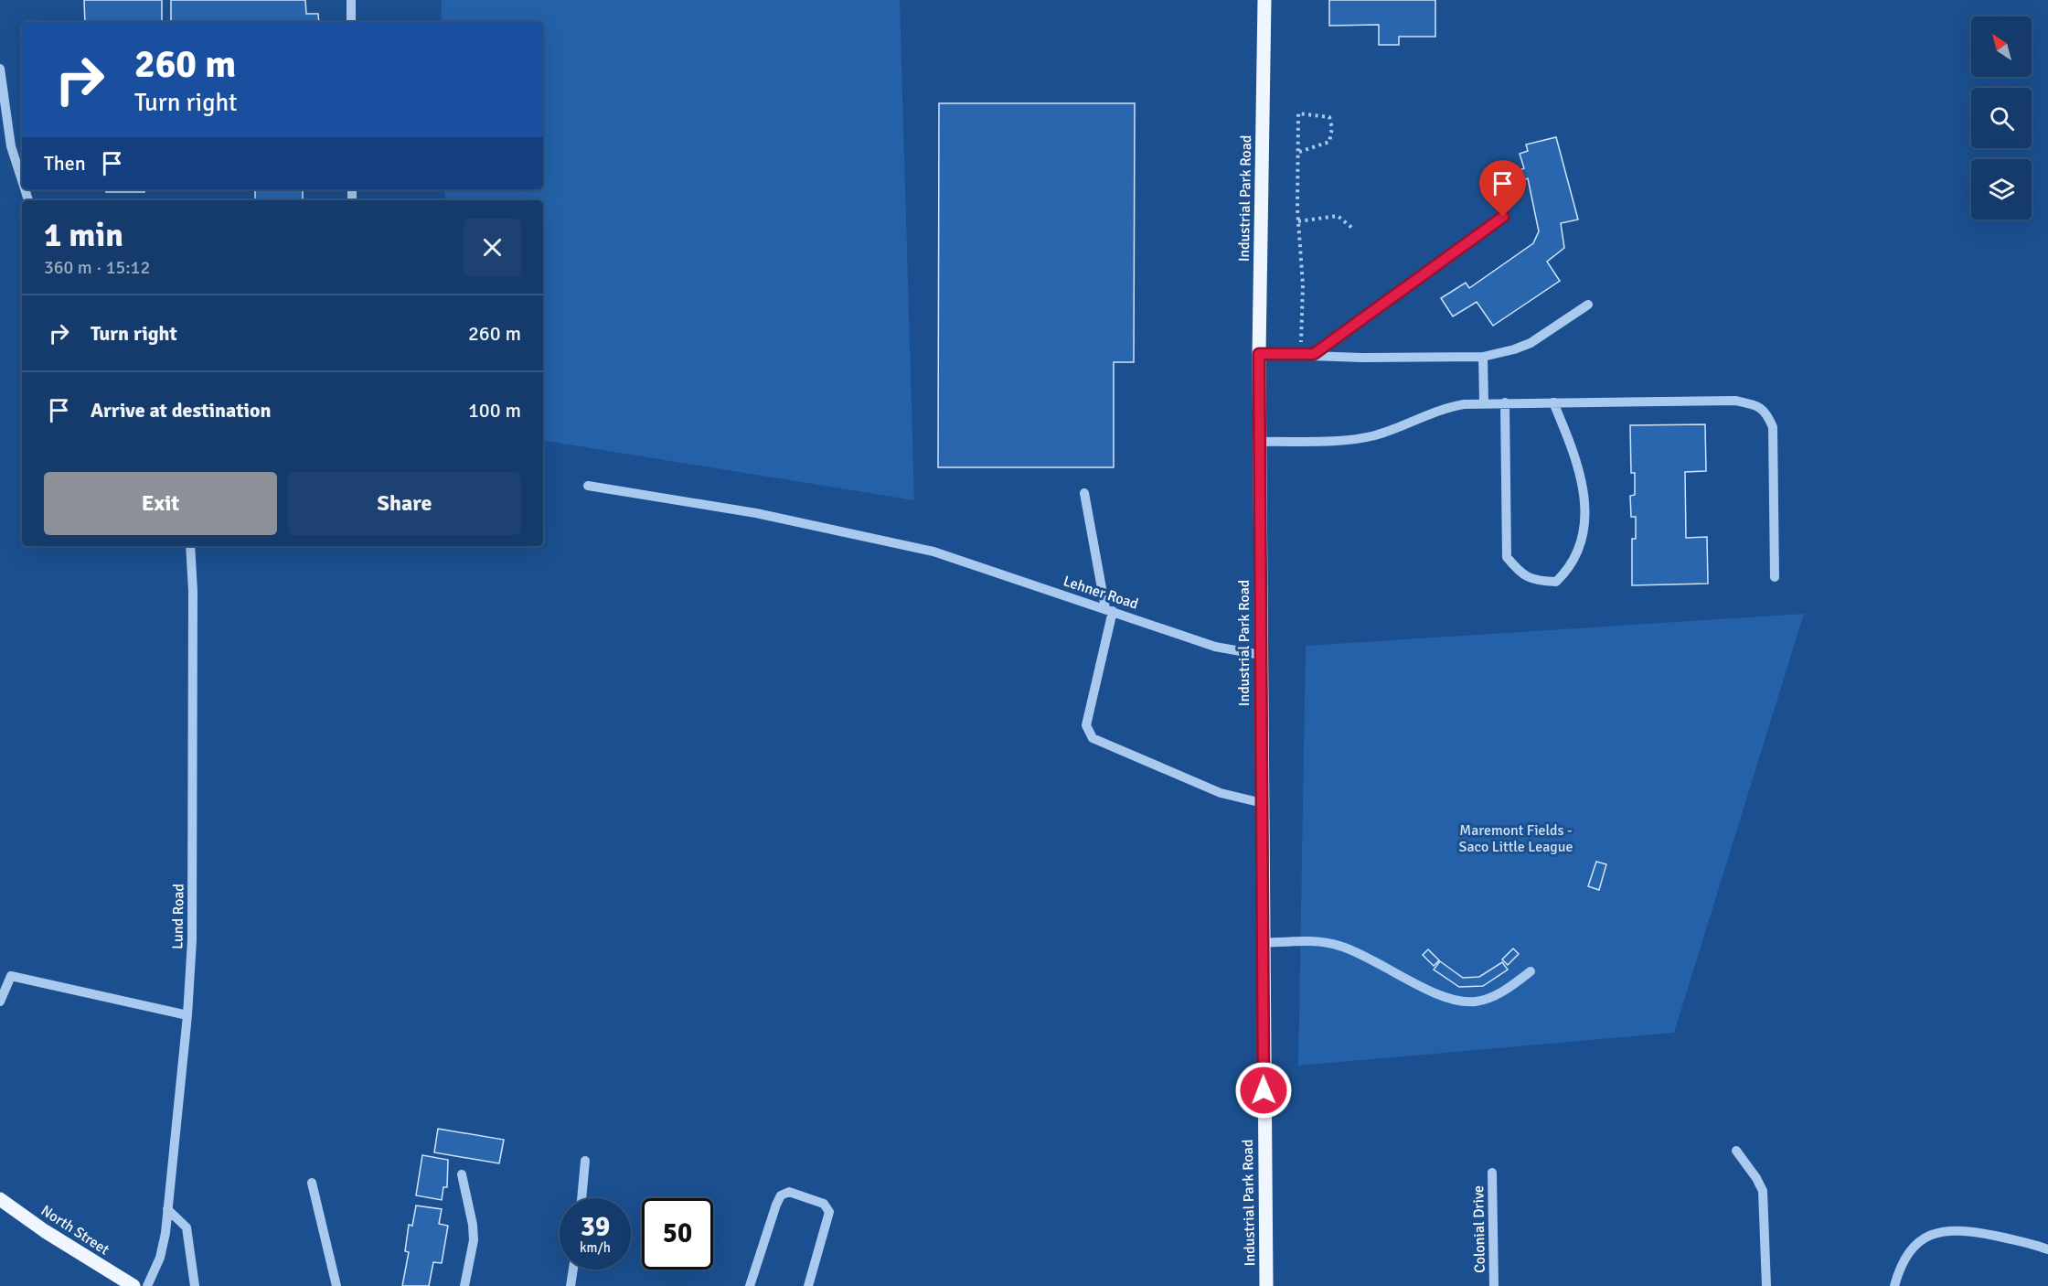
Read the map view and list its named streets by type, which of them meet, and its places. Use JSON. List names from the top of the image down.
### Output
{
  "streets": {
    "main road": ["Industrial Park Road", "North Street"],
    "street": ["Lehner Road", "Lund Road", "Colonial Drive"]
  },
  "crossings": [
    ["Industrial Park Road", "Lehner Road"]
  ],
  "parks": ["Maremont Fields - Saco Little League"],
  "north": "top left",
  "page": {
    "turn": ["260 m", "Turn right"],
    "then": "Then",
    "heading": ["1 min", "360 m · 15:12"],
    "list": [
      {
        "name": "Turn right",
        "value": "260 m"
      },
      {
        "name": "Arrive at destination",
        "value": "100 m"
      }
    ],
    "buttons": ["Exit", "Share"],
    "speed": "39 km/h",
    "limit": "50"
  }
}
